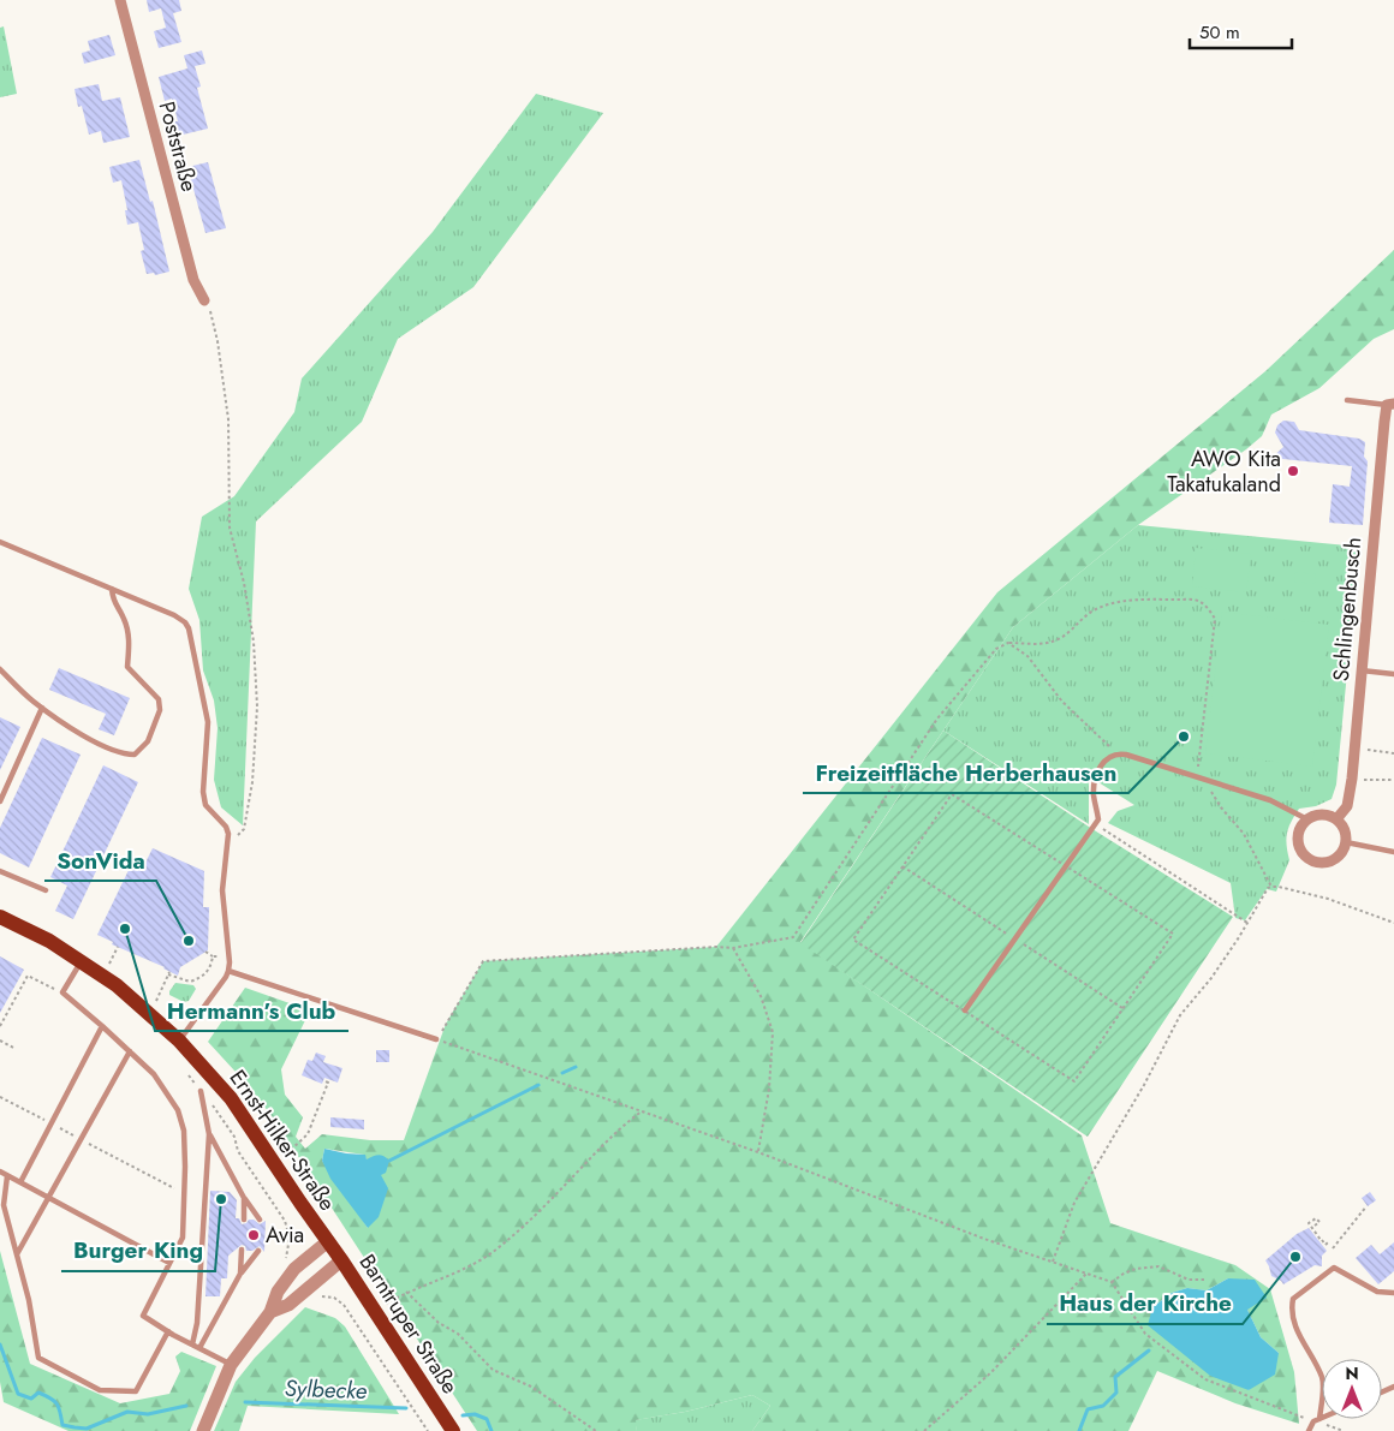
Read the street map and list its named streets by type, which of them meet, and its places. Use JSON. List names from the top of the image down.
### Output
{
  "streets": {
    "main road": ["Ernst-Hilker-Straße", "Barntruper Straße"],
    "street": ["Poststraße", "Schlingenbusch"]
  },
  "crossings": [
    ["Ernst-Hilker-Straße", "Barntruper Straße"]
  ],
  "water": ["Sylbecke"],
  "places": [
    "AWO Kita Takatukaland",
    "Freizeitfläche Herberhausen",
    "Hermann’s Club",
    "SonVida",
    "Burger King",
    "Avia",
    "Haus der Kirche"
  ],
  "scale_bar": "50 m",
  "north": "top"
}
